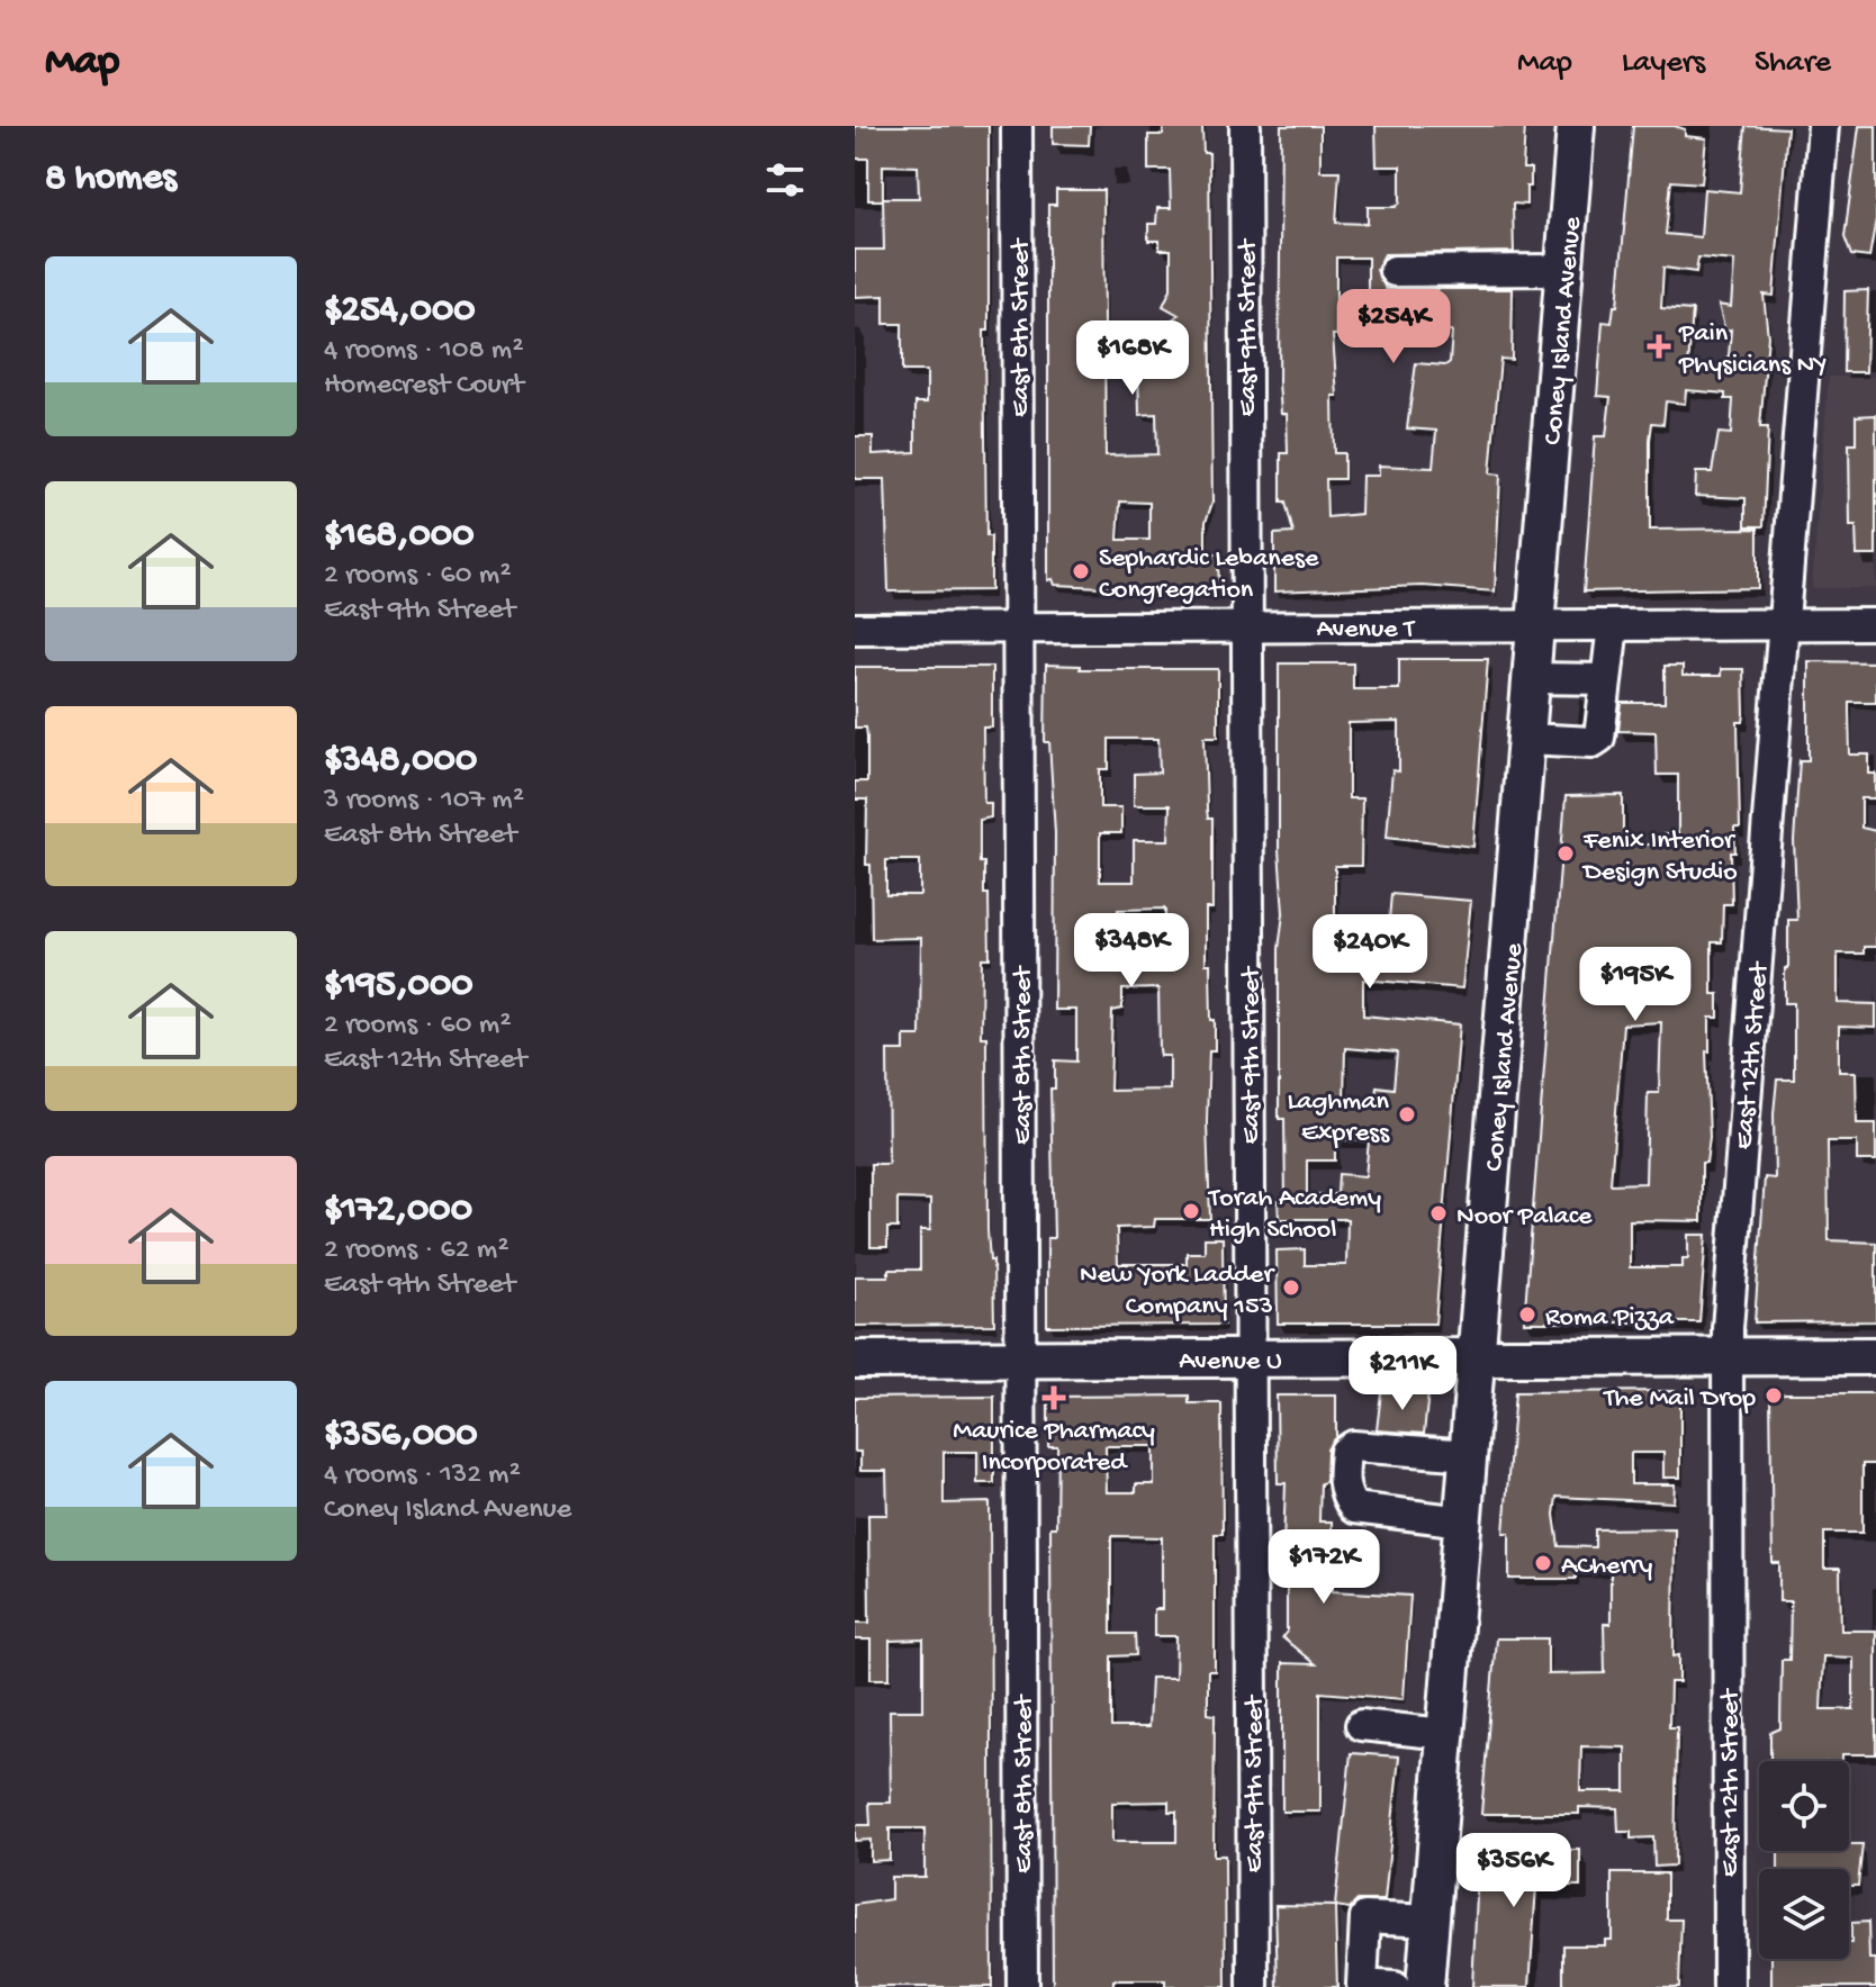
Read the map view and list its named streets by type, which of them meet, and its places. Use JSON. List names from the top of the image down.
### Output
{
  "streets": {
    "main road": ["Coney Island Avenue", "Avenue U"],
    "street": [
      "East 8th Street",
      "East 9th Street",
      "Avenue T",
      "East 12th Street"
    ]
  },
  "crossings": [
    ["East 8th Street", "Avenue T"],
    ["East 8th Street", "Avenue U"],
    ["East 9th Street", "Avenue T"],
    ["East 9th Street", "Avenue U"],
    ["Coney Island Avenue", "Avenue T"],
    ["Coney Island Avenue", "Avenue U"],
    ["Avenue T", "East 12th Street"],
    ["East 12th Street", "Avenue U"]
  ],
  "places": {
    "health": ["Pain Physicians NY", "Maurice Pharmacy Incorporated"],
    "other": [
      "Sephardic Lebanese Congregation",
      "Fenix Interior Design Studio",
      "Laghman Express",
      "Torah Academy High School",
      "Noor Palace",
      "New York Ladder Company 153",
      "Roma Pizza",
      "The Mail Drop",
      "ACherry"
    ]
  },
  "page": {
    "header": "Map",
    "nav": ["Map", "Layers", "Share"],
    "heading": "8 homes",
    "list": [
      {
        "name": "$254,000",
        "note": "4 rooms · 108 m² · Homecrest Court"
      },
      {
        "name": "$168,000",
        "note": "2 rooms · 60 m² · East 9th Street"
      },
      {
        "name": "$348,000",
        "note": "3 rooms · 107 m² · East 8th Street"
      },
      {
        "name": "$195,000",
        "note": "2 rooms · 60 m² · East 12th Street"
      },
      {
        "name": "$172,000",
        "note": "2 rooms · 62 m² · East 9th Street"
      },
      {
        "name": "$356,000",
        "note": "4 rooms · 132 m² · Coney Island Avenue"
      }
    ],
    "price": [
      "$254K",
      "$168K",
      "$348K",
      "$240K",
      "$195K",
      "$211K",
      "$172K",
      "$356K"
    ]
  }
}
